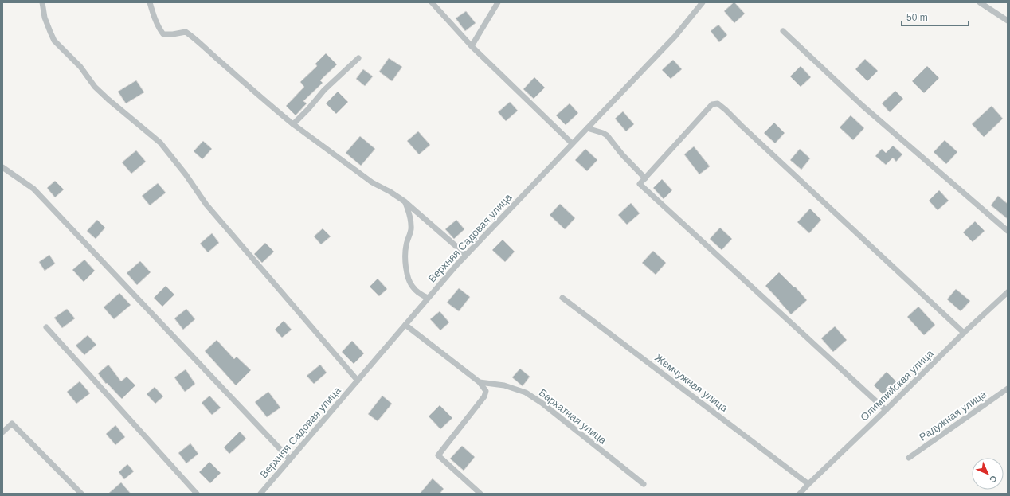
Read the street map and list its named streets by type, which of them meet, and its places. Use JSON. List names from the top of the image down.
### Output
{
  "streets": {
    "street": [
      "Верхняя Садовая улица",
      "Жемчужная улица",
      "Олимпийская улица",
      "Радужная улица",
      "Бархатная улица"
    ]
  },
  "crossings": [
    ["Жемчужная улица", "Олимпийская улица"]
  ],
  "scale_bar": "50 m",
  "north": "bottom right"
}
